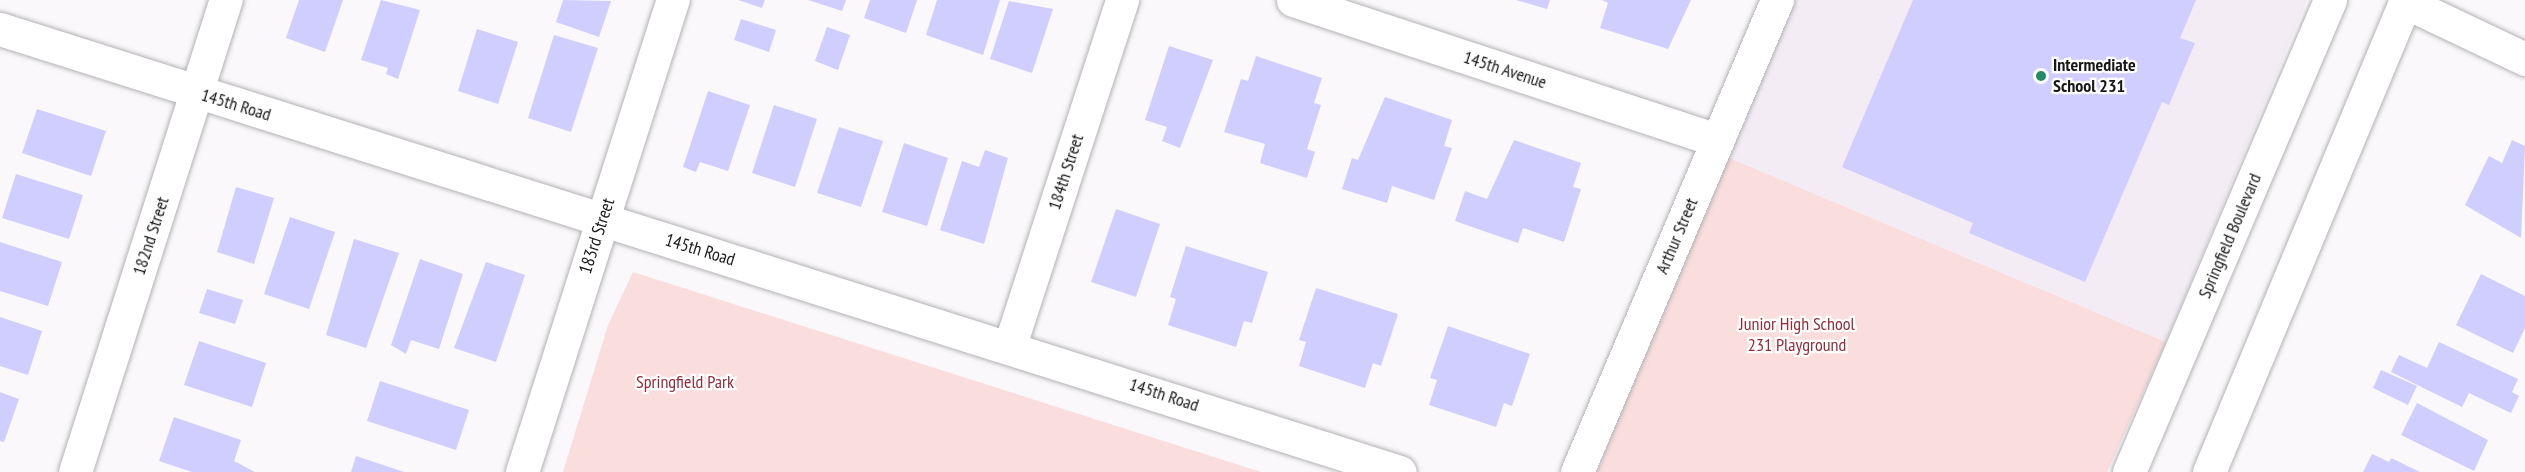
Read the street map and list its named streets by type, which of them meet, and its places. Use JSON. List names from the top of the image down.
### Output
{
  "streets": {
    "street": [
      "145th Avenue",
      "145th Road",
      "184th Street",
      "182nd Street",
      "183rd Street",
      "Arthur Street",
      "Springfield Boulevard"
    ]
  },
  "crossings": [
    ["145th Avenue", "Arthur Street"],
    ["145th Road", "184th Street"],
    ["145th Road", "182nd Street"],
    ["145th Road", "183rd Street"]
  ],
  "parks": ["Junior High School 231 Playground", "Springfield Park"],
  "places": ["Intermediate School 231"]
}
